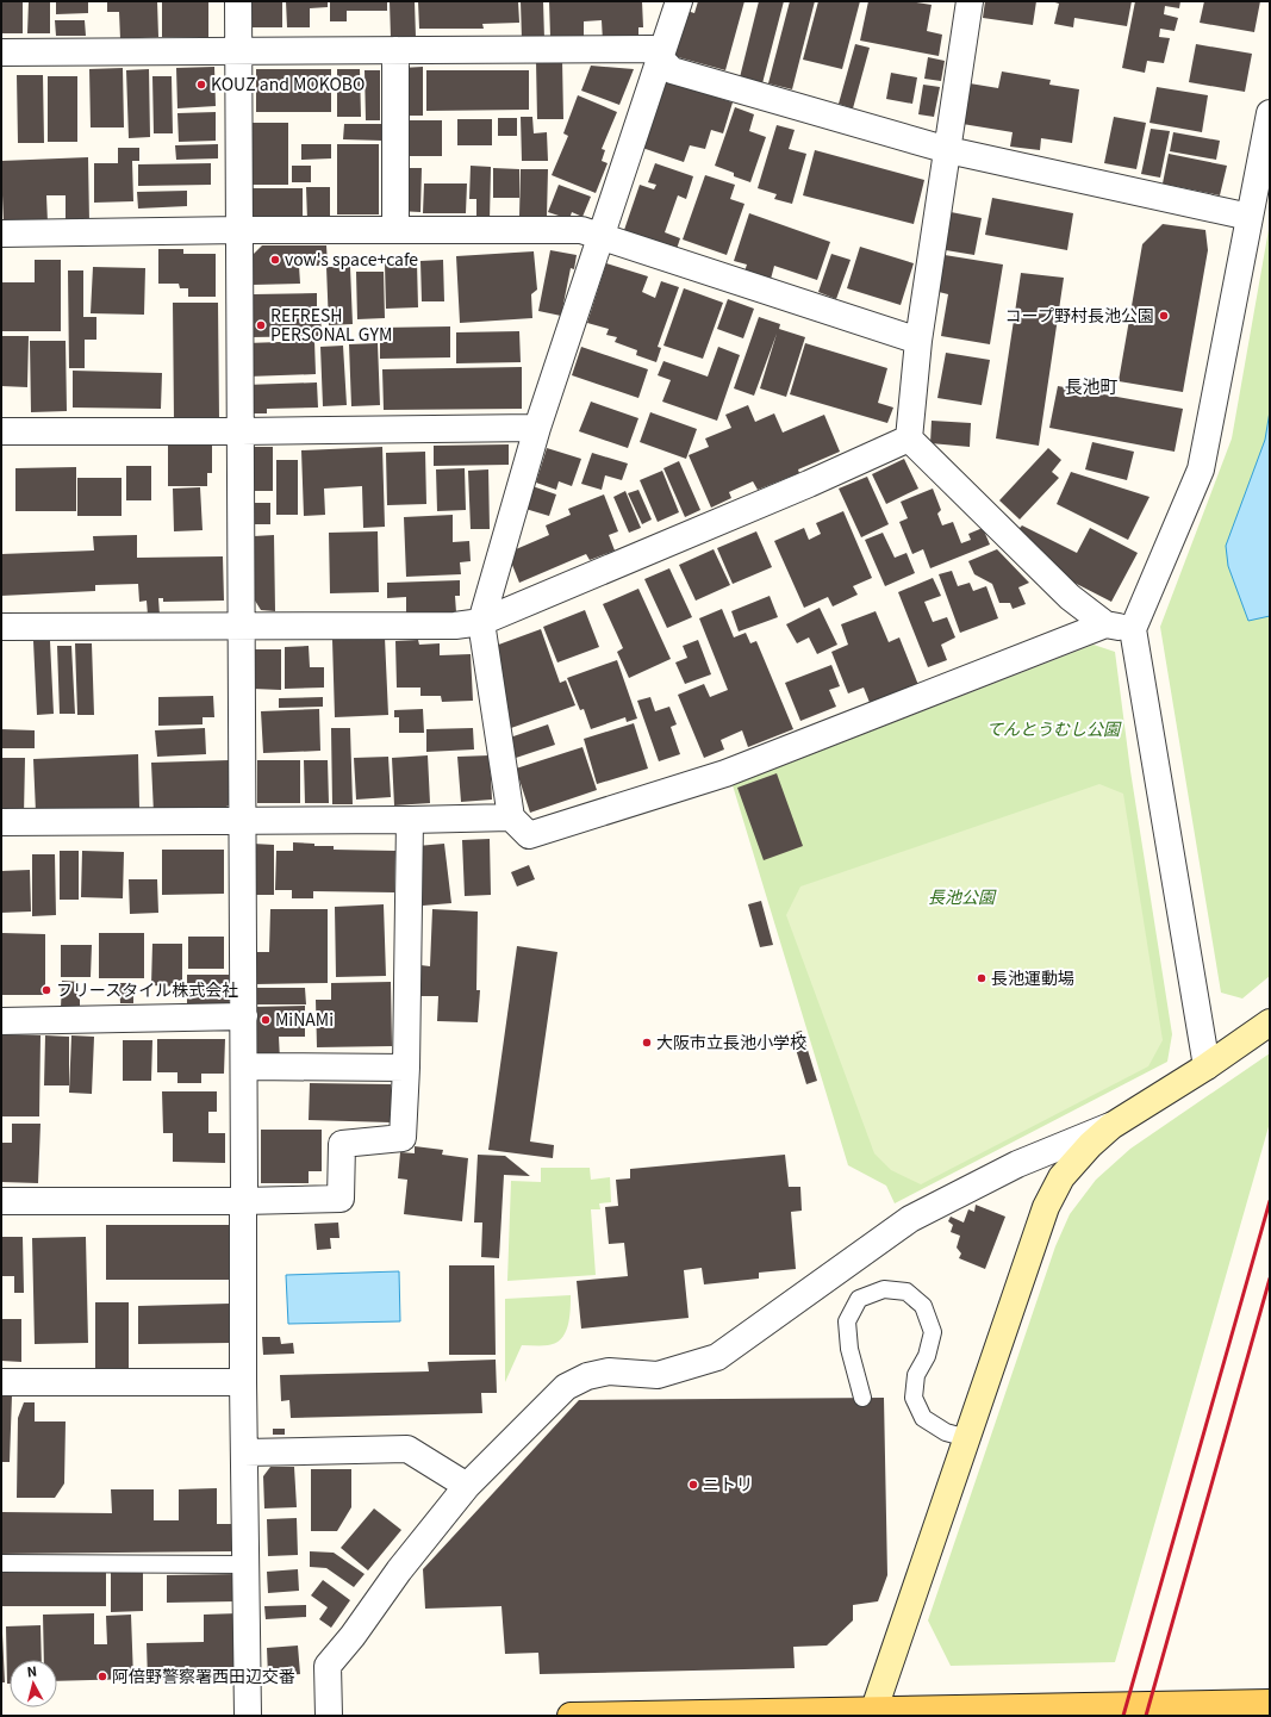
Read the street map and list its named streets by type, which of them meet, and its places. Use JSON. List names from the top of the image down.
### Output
{
  "districts": ["長池町"],
  "parks": ["てんとうむし公園", "長池公園"],
  "places": [
    "KOUZ and MOKOBO",
    "vow's space+cafe",
    "コープ野村長池公園",
    "REFRESH PERSONAL GYM",
    "長池運動場",
    "フリースタイル株式会社",
    "MiNAMi",
    "大阪市立長池小学校",
    "ニトリ",
    "阿倍野警察署西田辺交番"
  ],
  "north": "top"
}
